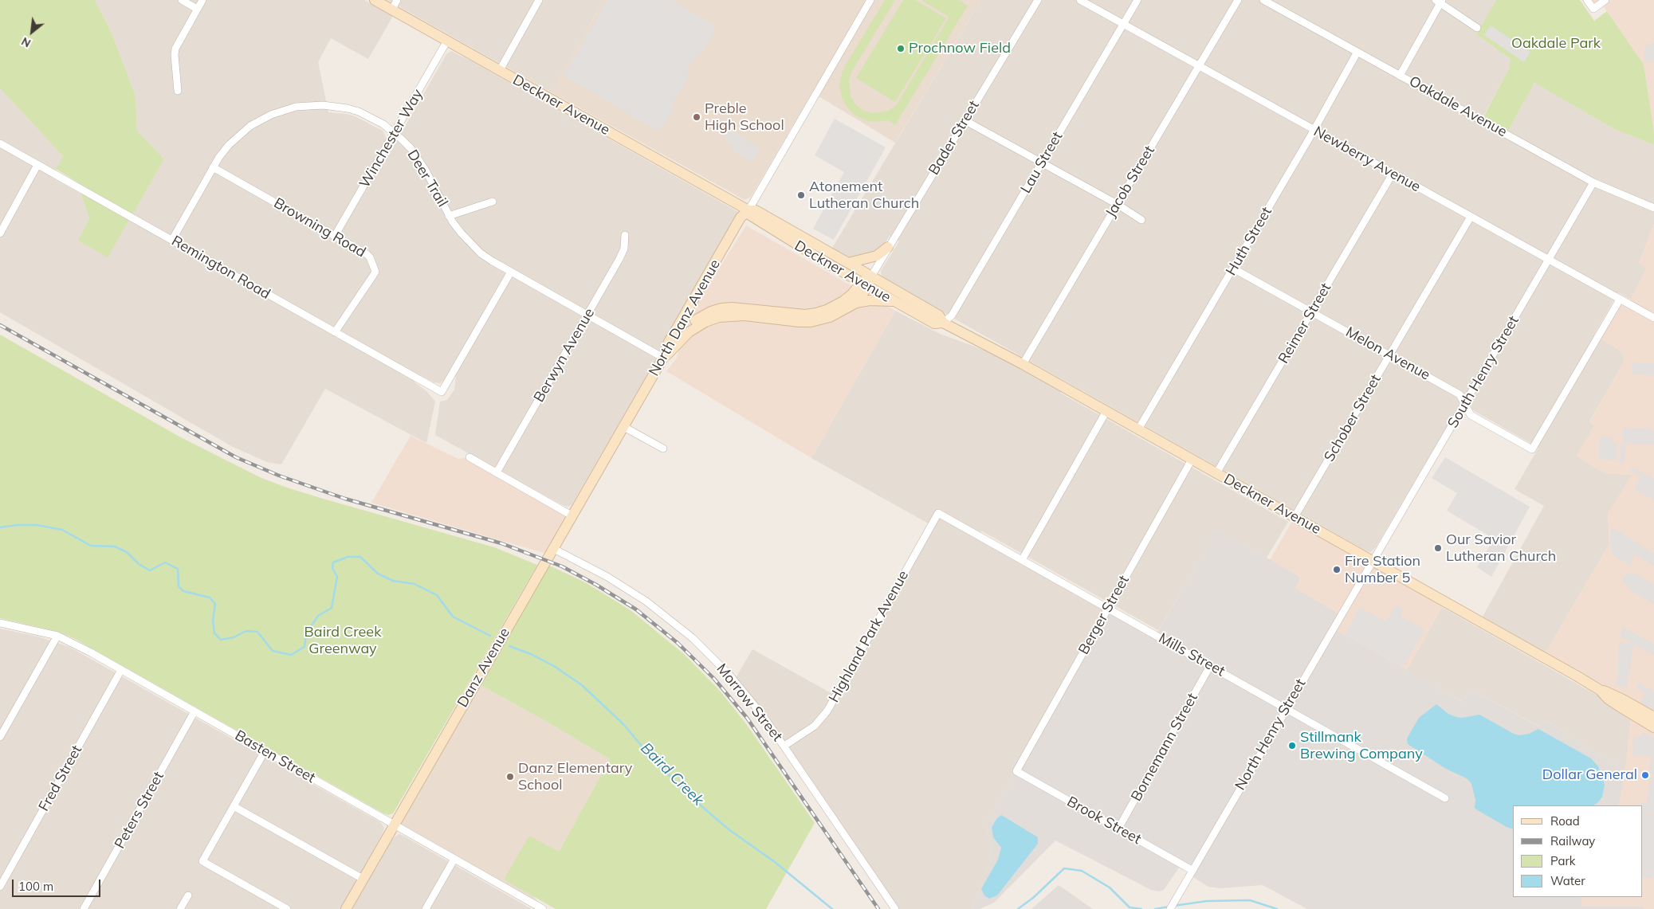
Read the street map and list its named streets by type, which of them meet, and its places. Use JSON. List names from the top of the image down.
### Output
{
  "streets": {
    "street": [
      "Deckner Avenue",
      "Oakdale Avenue",
      "Bader Street",
      "Winchester Way",
      "Newberry Avenue",
      "Lau Street",
      "Deer Trail",
      "Jacob Street",
      "Browning Road",
      "Huth Street",
      "Remington Road",
      "North Danz Avenue",
      "Reimer Street",
      "Melon Avenue",
      "Berwyn Avenue",
      "South Henry Street",
      "Schober Street",
      "Berger Street",
      "Highland Park Avenue",
      "Mills Street",
      "Danz Avenue",
      "Morrow Street",
      "North Henry Street",
      "Bornemann Street",
      "Basten Street",
      "Fred Street",
      "Peters Street",
      "Brook Street"
    ]
  },
  "crossings": [
    ["Deckner Avenue", "Bader Street"],
    ["Deckner Avenue", "Winchester Way"],
    ["Deckner Avenue", "Lau Street"],
    ["Deckner Avenue", "Jacob Street"],
    ["Deckner Avenue", "Huth Street"],
    ["Deckner Avenue", "North Danz Avenue"],
    ["Deckner Avenue", "Reimer Street"],
    ["Deckner Avenue", "South Henry Street"],
    ["Deckner Avenue", "Schober Street"],
    ["Deckner Avenue", "Berger Street"],
    ["Deckner Avenue", "North Henry Street"],
    ["Oakdale Avenue", "Huth Street"],
    ["Oakdale Avenue", "South Henry Street"],
    ["Winchester Way", "Deer Trail"],
    ["Winchester Way", "Browning Road"],
    ["Newberry Avenue", "Lau Street"],
    ["Newberry Avenue", "Jacob Street"],
    ["Newberry Avenue", "Huth Street"],
    ["Newberry Avenue", "Reimer Street"],
    ["Newberry Avenue", "Melon Avenue"],
    ["Newberry Avenue", "South Henry Street"],
    ["Newberry Avenue", "Schober Street"],
    ["Deer Trail", "Browning Road"],
    ["Deer Trail", "Remington Road"],
    ["Deer Trail", "North Danz Avenue"],
    ["Deer Trail", "Berwyn Avenue"],
    ["Browning Road", "Remington Road"],
    ["Huth Street", "Melon Avenue"],
    ["North Danz Avenue", "Danz Avenue"],
    ["Reimer Street", "Melon Avenue"],
    ["Melon Avenue", "South Henry Street"],
    ["Melon Avenue", "Schober Street"],
    ["South Henry Street", "North Henry Street"],
    ["Berger Street", "Mills Street"],
    ["Berger Street", "Brook Street"],
    ["Highland Park Avenue", "Mills Street"],
    ["Highland Park Avenue", "Morrow Street"],
    ["Mills Street", "North Henry Street"],
    ["Mills Street", "Bornemann Street"],
    ["Danz Avenue", "Morrow Street"],
    ["Danz Avenue", "Basten Street"],
    ["North Henry Street", "Brook Street"],
    ["Bornemann Street", "Brook Street"],
    ["Basten Street", "Fred Street"],
    ["Basten Street", "Peters Street"]
  ],
  "water": ["Baird Creek"],
  "parks": ["Oakdale Park", "Baird Creek Greenway"],
  "places": [
    "Prochnow Field",
    "Preble High School",
    "Atonement Lutheran Church",
    "Our Savior Lutheran Church",
    "Fire Station Number 5",
    "Stillmank Brewing Company",
    "Dollar General",
    "Danz Elementary School"
  ],
  "legend": [
    "Road",
    "Railway",
    "Park",
    "Water"
  ],
  "scale_bar": "100 m",
  "north": "bottom left"
}
